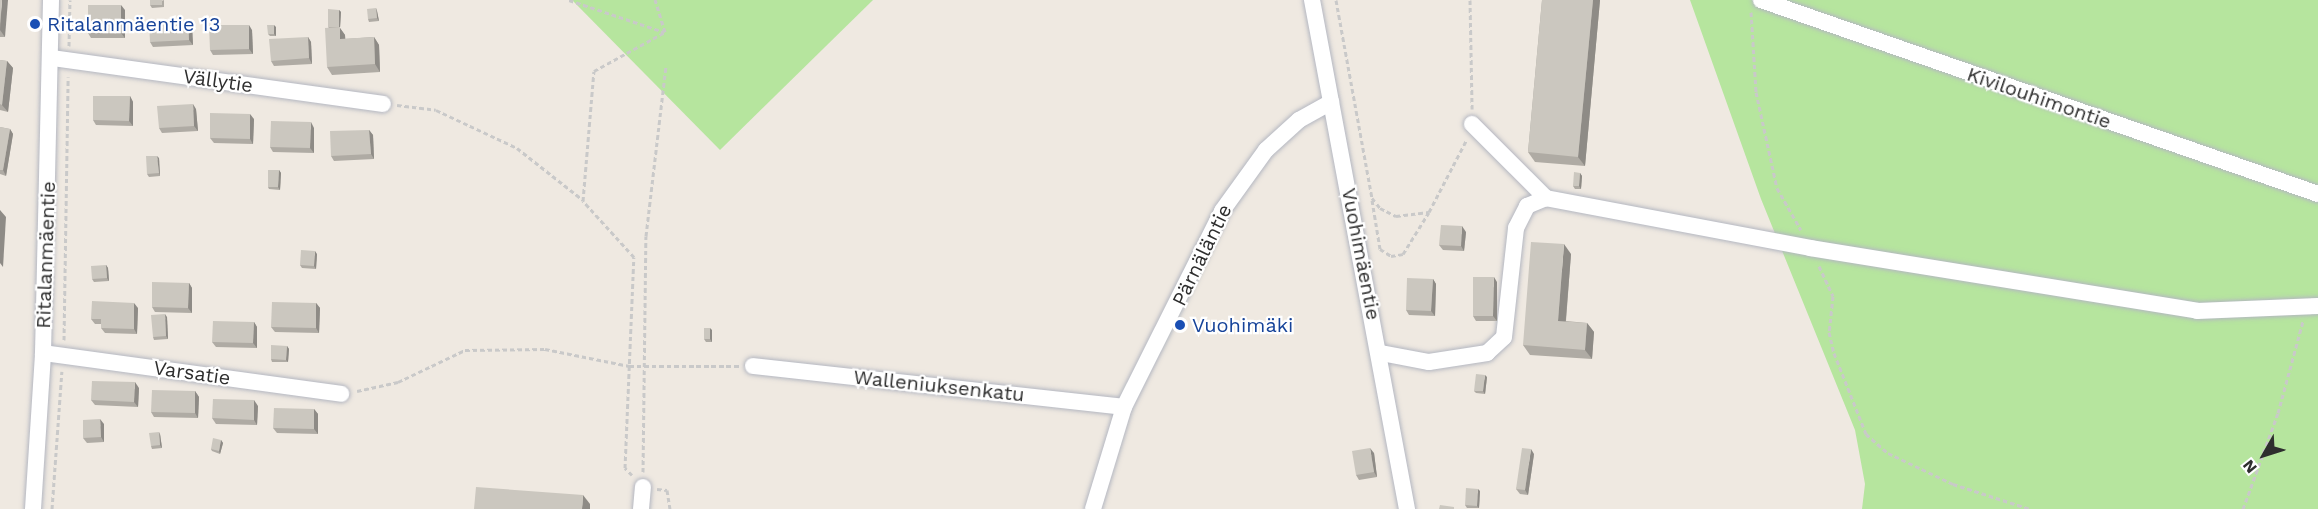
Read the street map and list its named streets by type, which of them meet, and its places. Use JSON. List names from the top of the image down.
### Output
{
  "streets": {
    "street": [
      "Vällytie",
      "Kivilouhimontie",
      "Vuohimäentie",
      "Ritalanmäentie",
      "Pärnäläntie",
      "Varsatie",
      "Walleniuksenkatu"
    ]
  },
  "crossings": [
    ["Vällytie", "Ritalanmäentie"],
    ["Vuohimäentie", "Pärnäläntie"],
    ["Ritalanmäentie", "Varsatie"],
    ["Pärnäläntie", "Walleniuksenkatu"]
  ],
  "places": ["Ritalanmäentie 13", "Vuohimäki"],
  "north": "bottom left"
}
